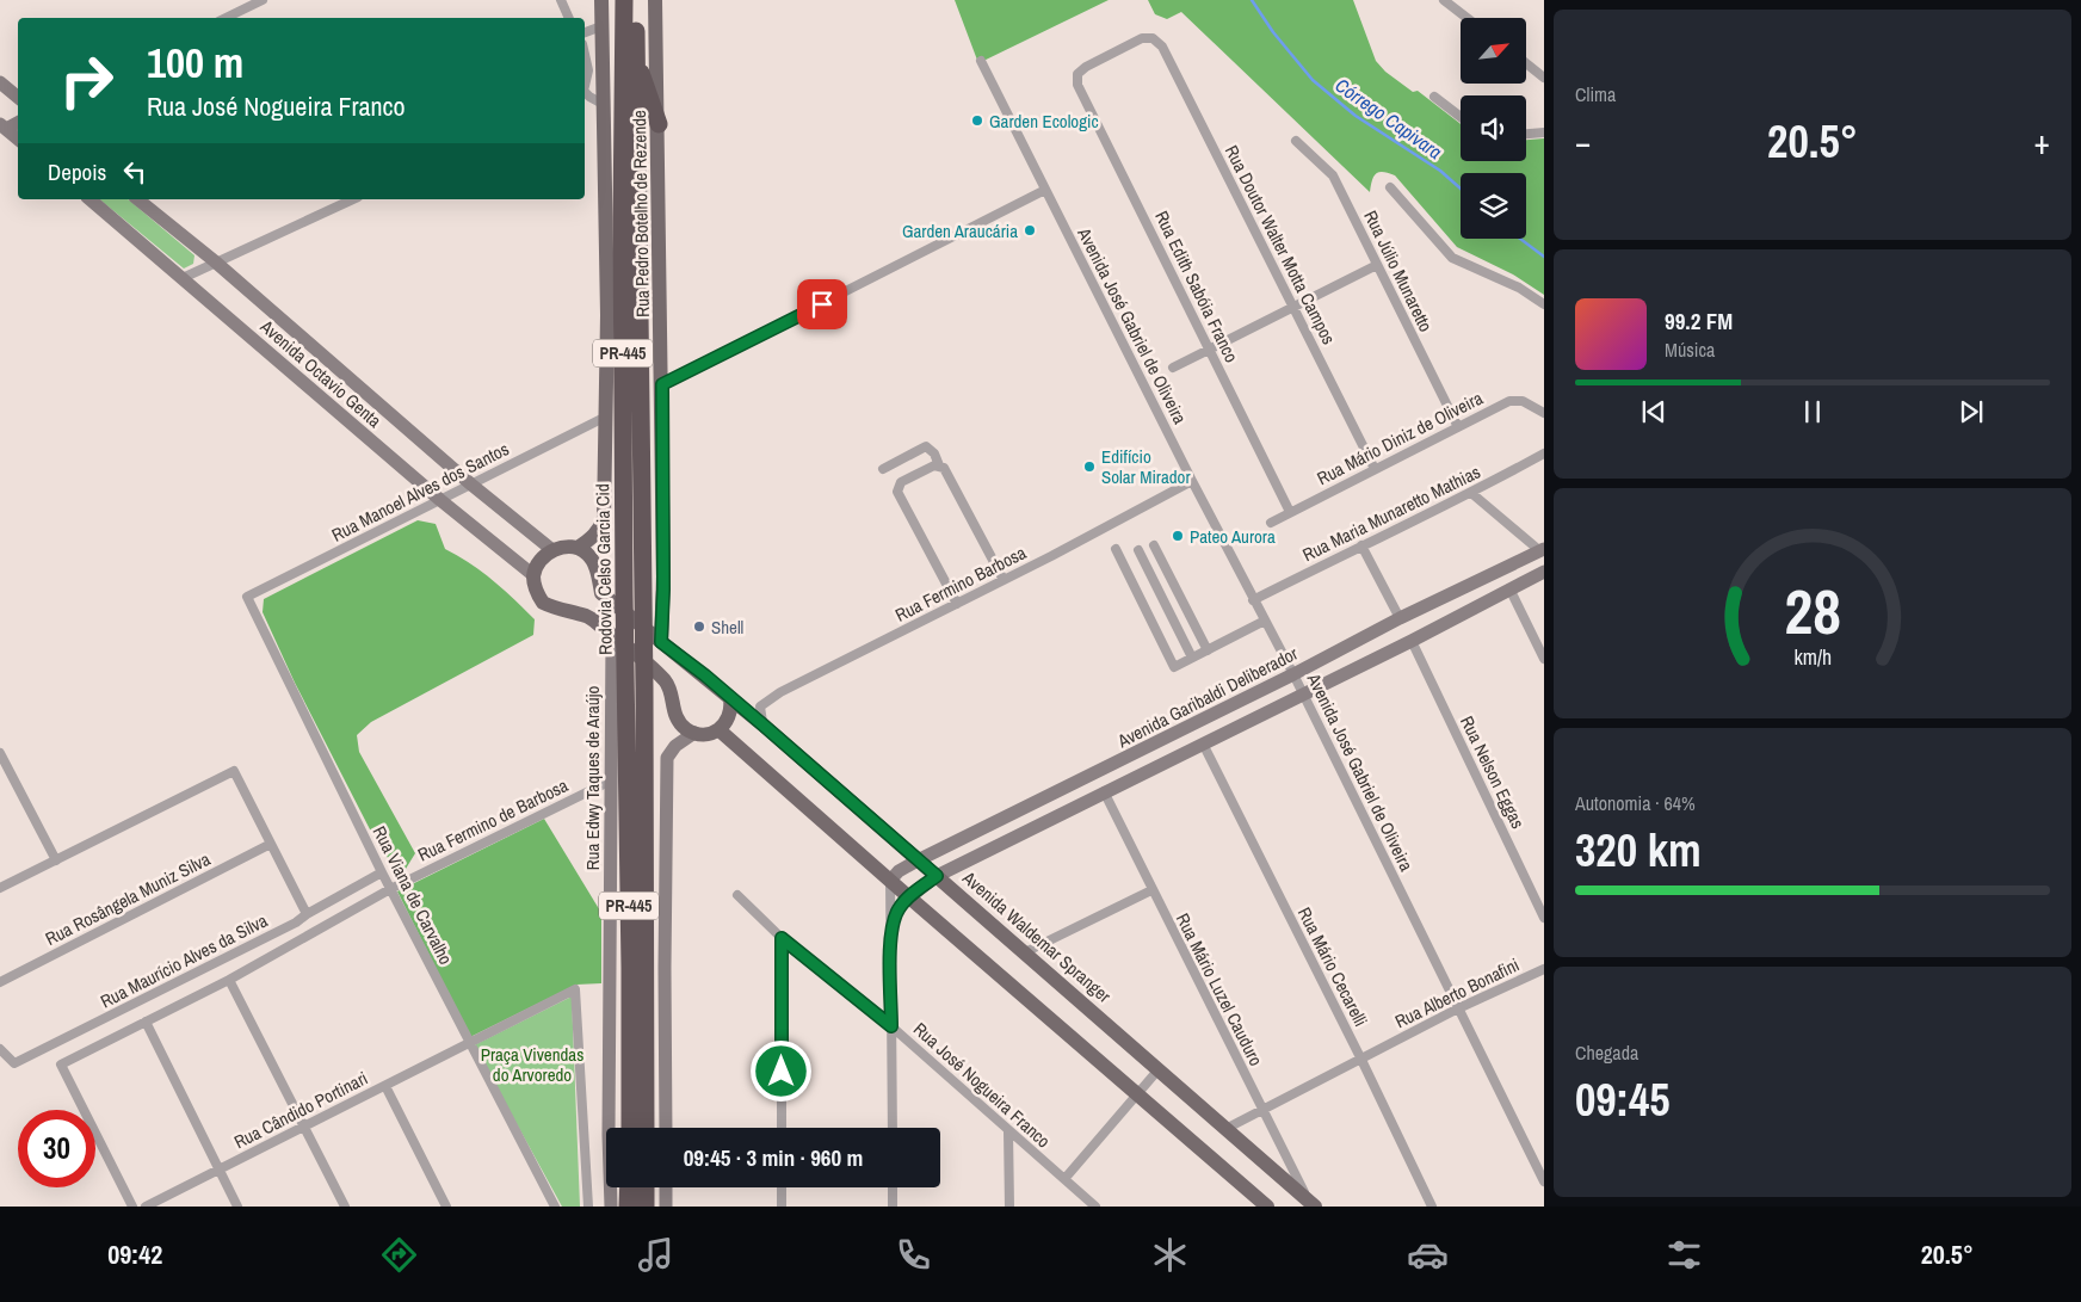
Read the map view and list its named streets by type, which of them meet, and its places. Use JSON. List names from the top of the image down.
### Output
{
  "streets": {
    "highway": ["PR-445", "Rodovia Celso Garcia Cid"],
    "main road": ["Rua Pedro Botelho de Rezende", "Avenida Waldemar Spranger"],
    "street": [
      "Rua Doutor Walter Motta Campos",
      "Rua Júlio Munaretto",
      "Rua Edith Sabóia Franco",
      "Avenida José Gabriel de Oliveira",
      "Avenida Octavio Genta",
      "Rua Mário Diniz de Oliveira",
      "Rua Manoel Alves dos Santos",
      "Rua Maria Munaretto Mathias",
      "Rua Fermino Barbosa",
      "Avenida Garibaldi Deliberador",
      "Rua Nelson Eggas",
      "Rua Edwy Taques de Araújo",
      "Rua Fermino de Barbosa",
      "Rua Viana de Carvalho",
      "Rua Rosângela Muniz Silva",
      "Rua Maurício Alves da Silva",
      "Rua Mário Cecarelli",
      "Rua Mário Luzel Cauduro",
      "Rua Alberto Bonafini",
      "Rua José Nogueira Franco",
      "Rua Cândido Portinari"
    ]
  },
  "crossings": [
    ["Rua Pedro Botelho de Rezende", "Avenida Waldemar Spranger"],
    ["Rua Doutor Walter Motta Campos", "Rua Edith Sabóia Franco"],
    ["Rua Doutor Walter Motta Campos", "Rua Mário Diniz de Oliveira"],
    ["Rua Júlio Munaretto", "Rua Mário Diniz de Oliveira"],
    ["Rua Edith Sabóia Franco", "Rua Mário Diniz de Oliveira"],
    ["Avenida José Gabriel de Oliveira", "Rua Maria Munaretto Mathias"],
    ["Avenida José Gabriel de Oliveira", "Rua Fermino Barbosa"],
    ["Avenida José Gabriel de Oliveira", "Avenida Garibaldi Deliberador"],
    ["Avenida José Gabriel de Oliveira", "Rua Alberto Bonafini"],
    ["PR-445", "Rua Manoel Alves dos Santos"],
    ["Avenida Octavio Genta", "Rua Manoel Alves dos Santos"],
    ["Rua Manoel Alves dos Santos", "Rua Viana de Carvalho"],
    ["Rua Fermino Barbosa", "Avenida Waldemar Spranger"],
    ["Avenida Garibaldi Deliberador", "Avenida Waldemar Spranger"],
    ["Rua Edwy Taques de Araújo", "Rua Fermino de Barbosa"],
    ["Rua Fermino de Barbosa", "Rua Viana de Carvalho"],
    ["Rua Viana de Carvalho", "Rua Maurício Alves da Silva"],
    ["Rua Viana de Carvalho", "Rua Cândido Portinari"],
    ["Avenida Waldemar Spranger", "Rua Mário Luzel Cauduro"],
    ["Avenida Waldemar Spranger", "Rua Alberto Bonafini"],
    ["Rua Mário Cecarelli", "Rua Alberto Bonafini"],
    ["Rua Mário Luzel Cauduro", "Rua Alberto Bonafini"]
  ],
  "water": ["Córrego Capivara"],
  "parks": ["Praça Vivendas do Arvoredo"],
  "places": [
    "Garden Ecologic",
    "Garden Araucária",
    "Edifício Solar Mirador",
    "Pateo Aurora",
    "Shell"
  ],
  "north": "top right",
  "page": {
    "tile": [
      "Clima",
      ["Autonomia · 64%", "320 km"],
      ["Chegada", "09:45"]
    ],
    "turn": ["100 m", "Rua José Nogueira Franco"],
    "heat": ["−", "20.5°", "+"],
    "then": "Depois",
    "song": ["99.2 FM", "Música"],
    "limit": "30",
    "trip": "09:45 · 3 min · 960 m",
    "tabs": ["09:42", "20.5°"],
    "gauge": ["28", "km/h"]
  }
}
